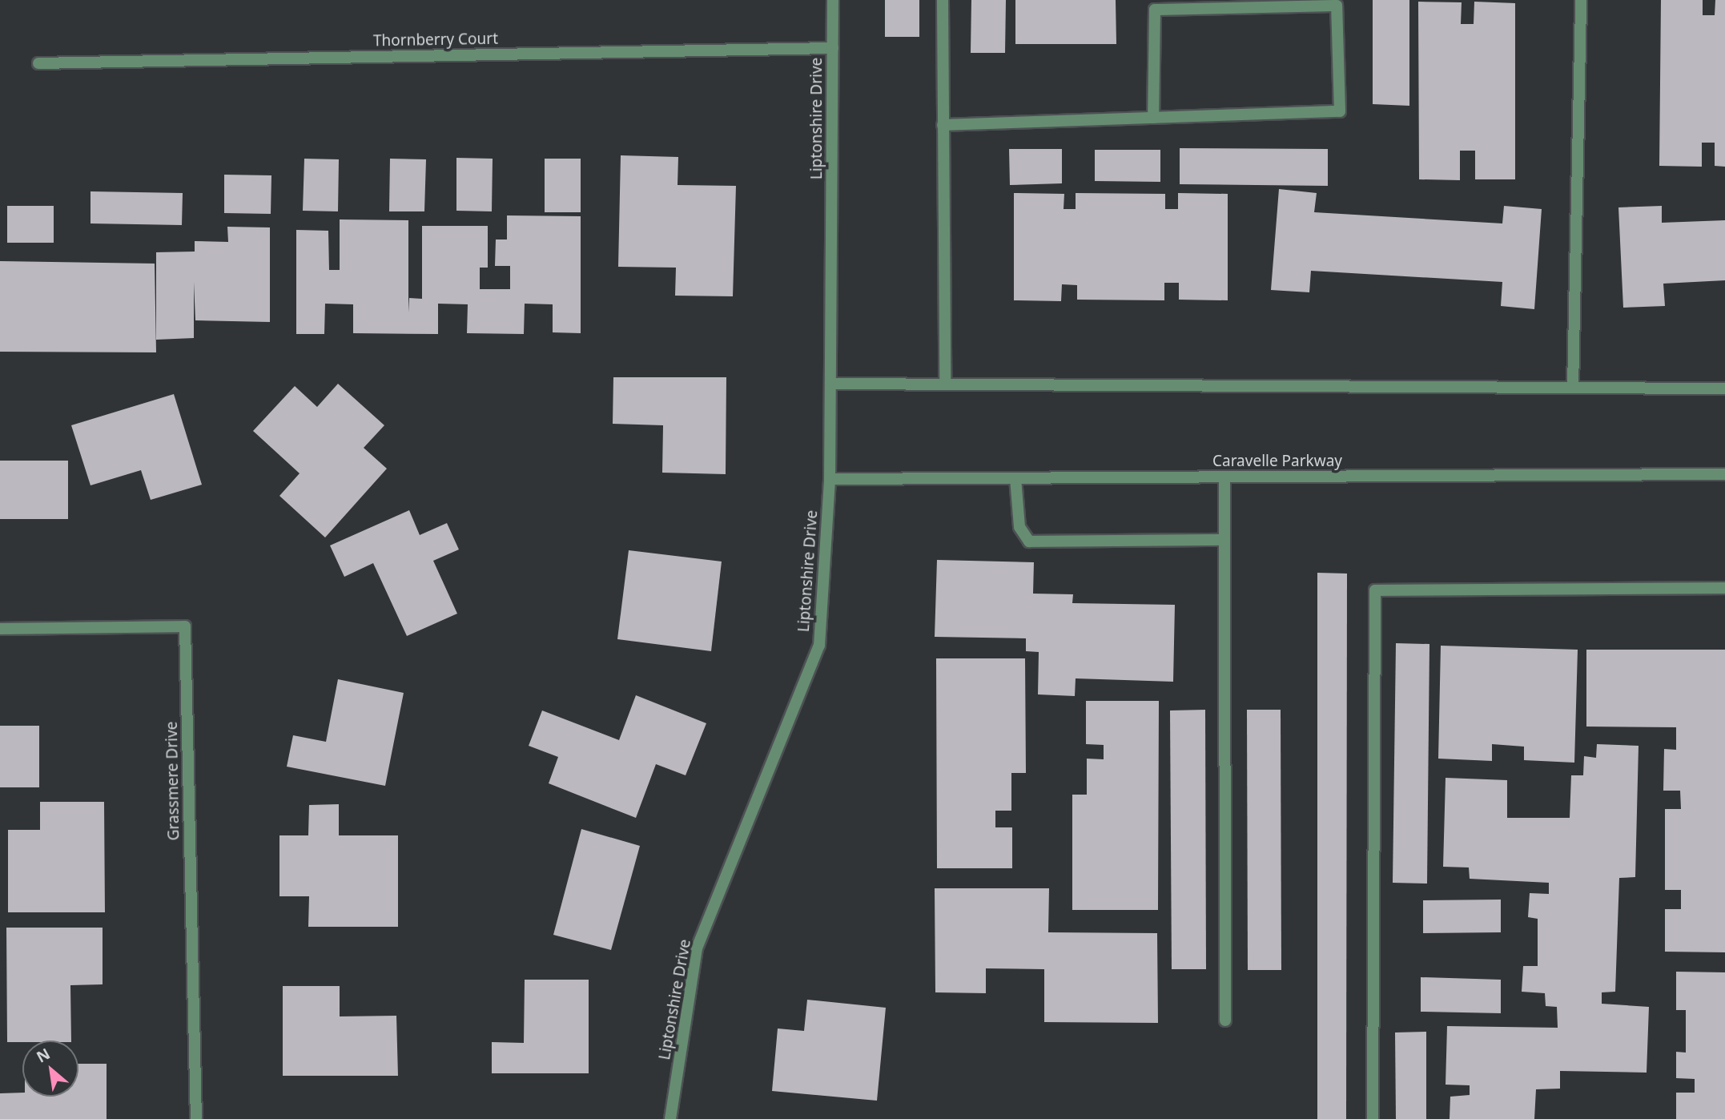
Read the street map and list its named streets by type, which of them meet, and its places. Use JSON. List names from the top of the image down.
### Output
{
  "streets": {
    "street": [
      "Thornberry Court",
      "Liptonshire Drive",
      "Caravelle Parkway",
      "Grassmere Drive"
    ]
  },
  "crossings": [
    ["Thornberry Court", "Liptonshire Drive"],
    ["Liptonshire Drive", "Caravelle Parkway"]
  ],
  "north": "top left"
}
